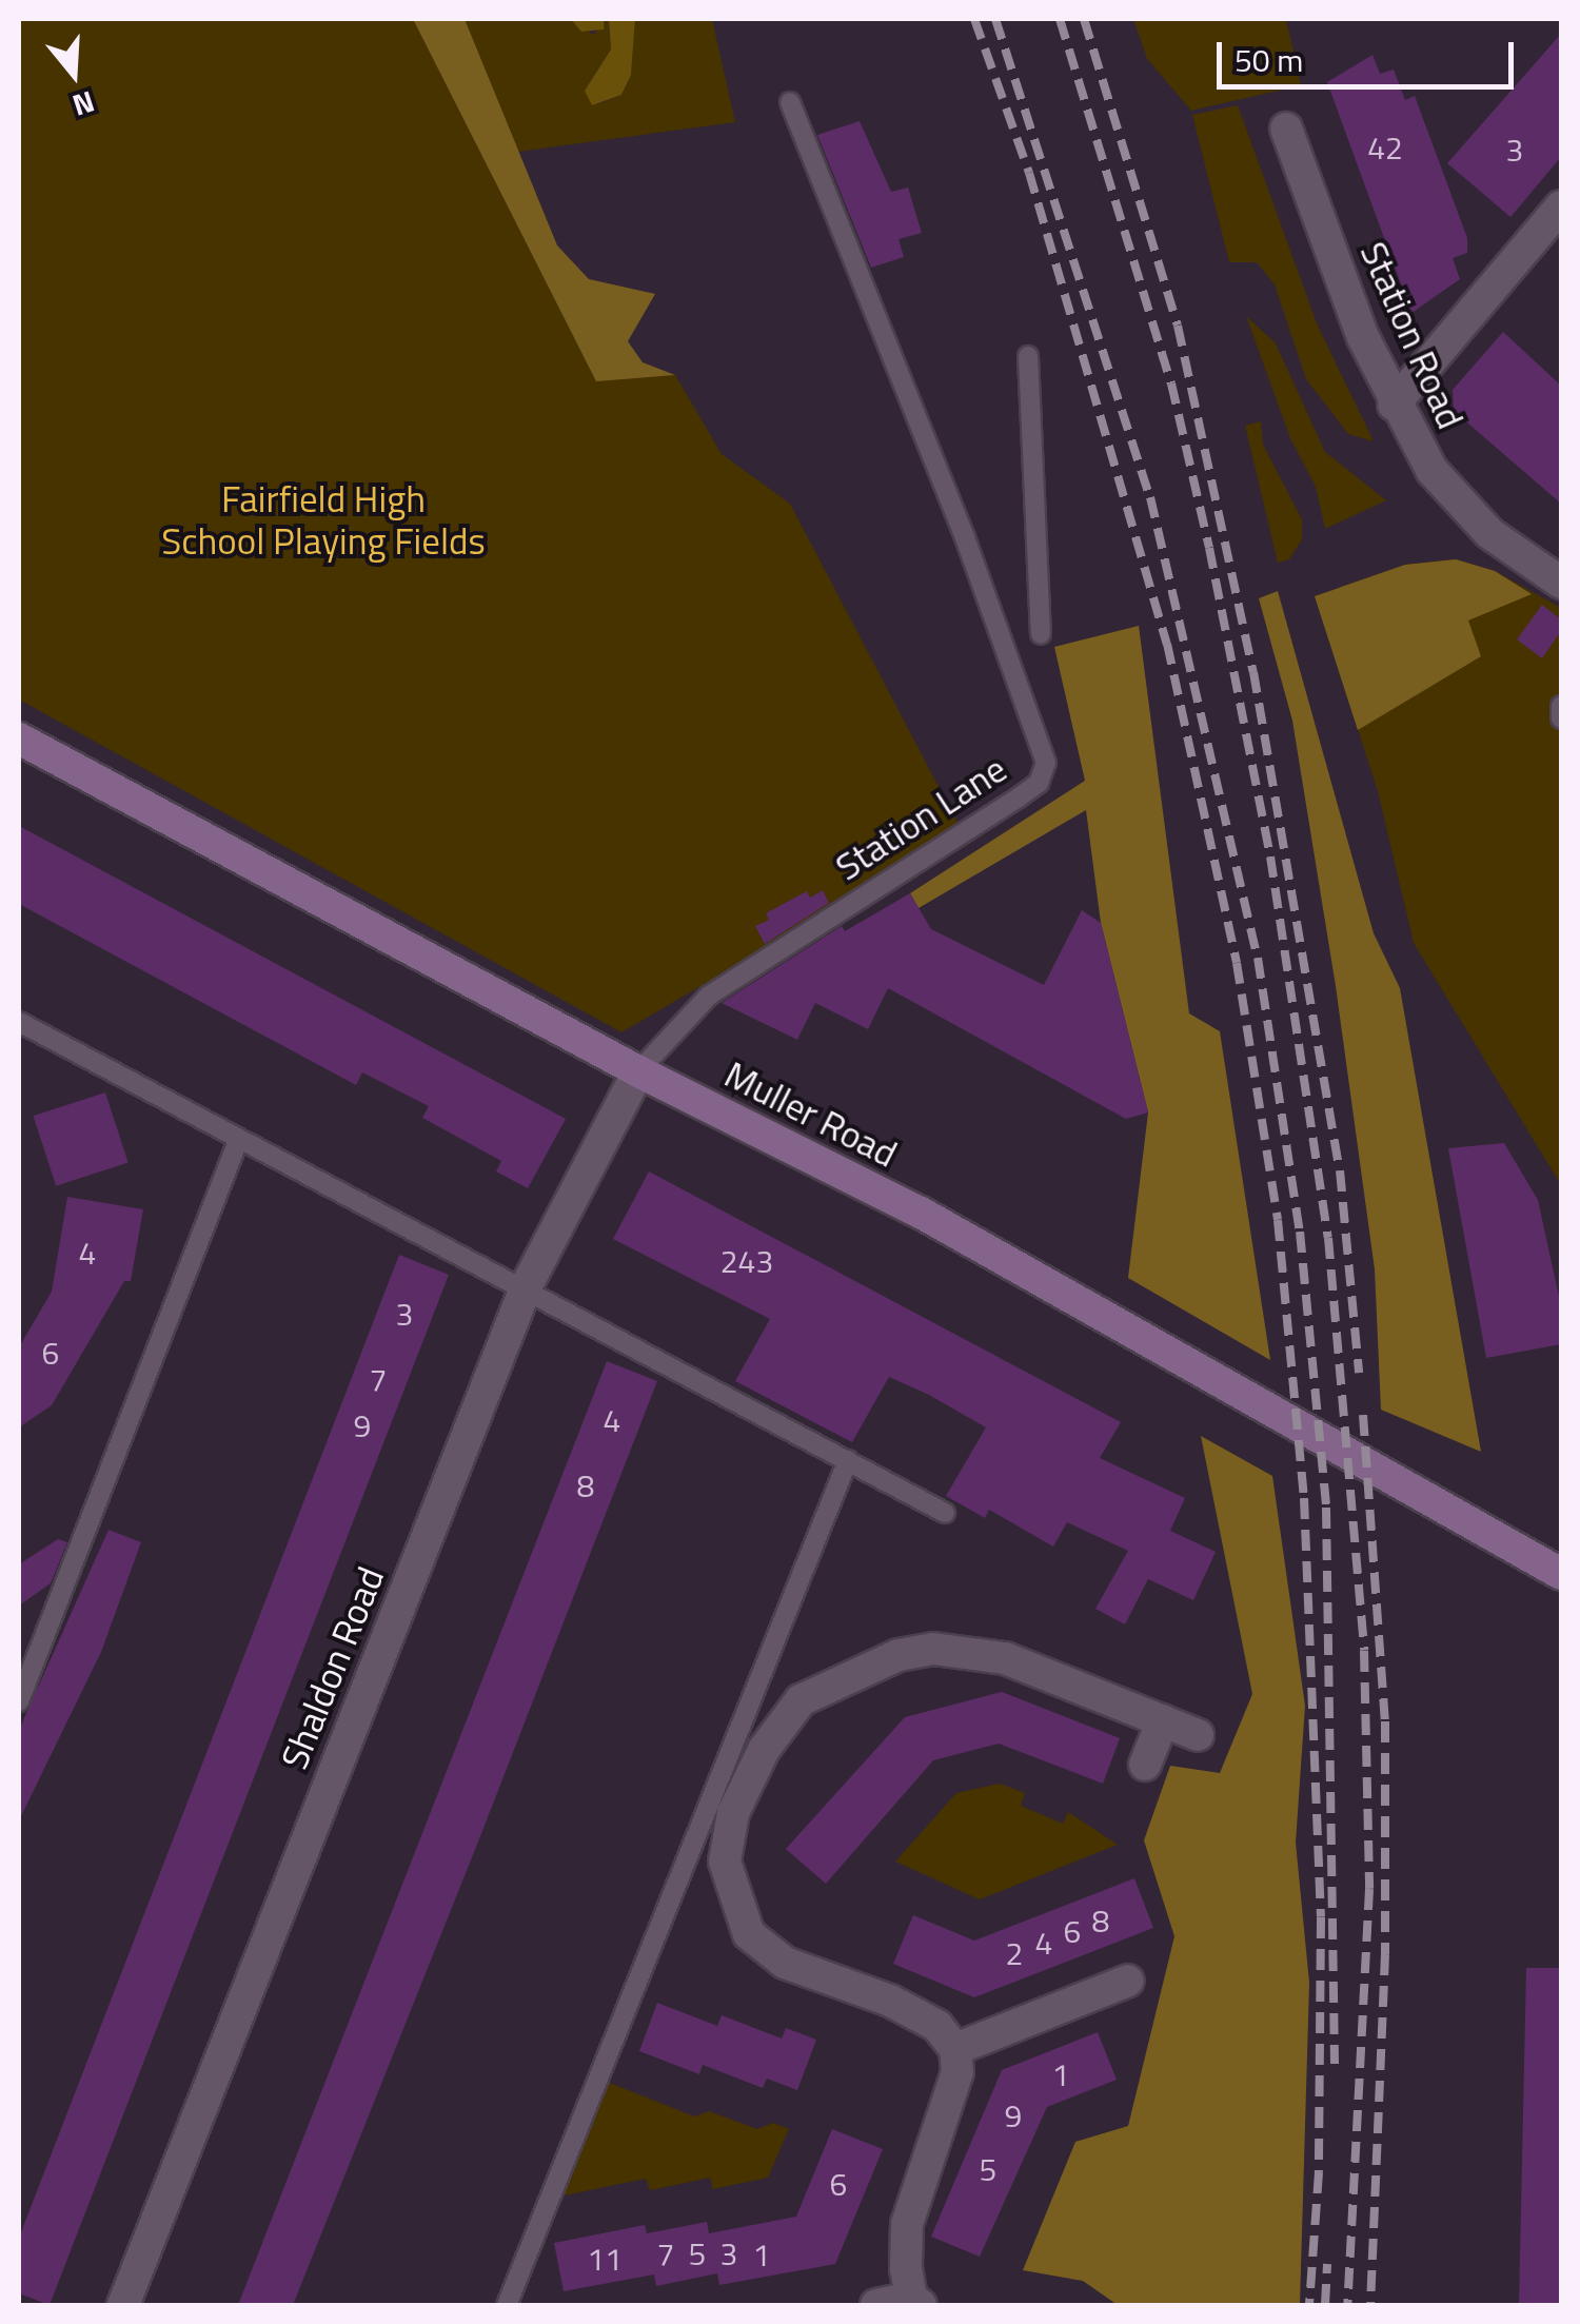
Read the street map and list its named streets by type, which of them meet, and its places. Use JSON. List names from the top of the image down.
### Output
{
  "streets": {
    "main road": ["Muller Road"],
    "street": ["Station Road", "Shaldon Road"],
    "lane": ["Station Lane"]
  },
  "crossings": [
    ["Station Lane", "Muller Road"],
    ["Station Lane", "Shaldon Road"],
    ["Muller Road", "Shaldon Road"]
  ],
  "parks": ["Fairfield High School Playing Fields"],
  "house_numbers": [
    "42",
    "3",
    "4",
    "243",
    "3",
    "6",
    "7",
    "4",
    "9",
    "8",
    "8",
    "6",
    "4",
    "2",
    "1",
    "9",
    "5",
    "6",
    "7",
    "5",
    "3",
    "1",
    "11"
  ],
  "scale_bar": "50 m",
  "north": "bottom"
}
